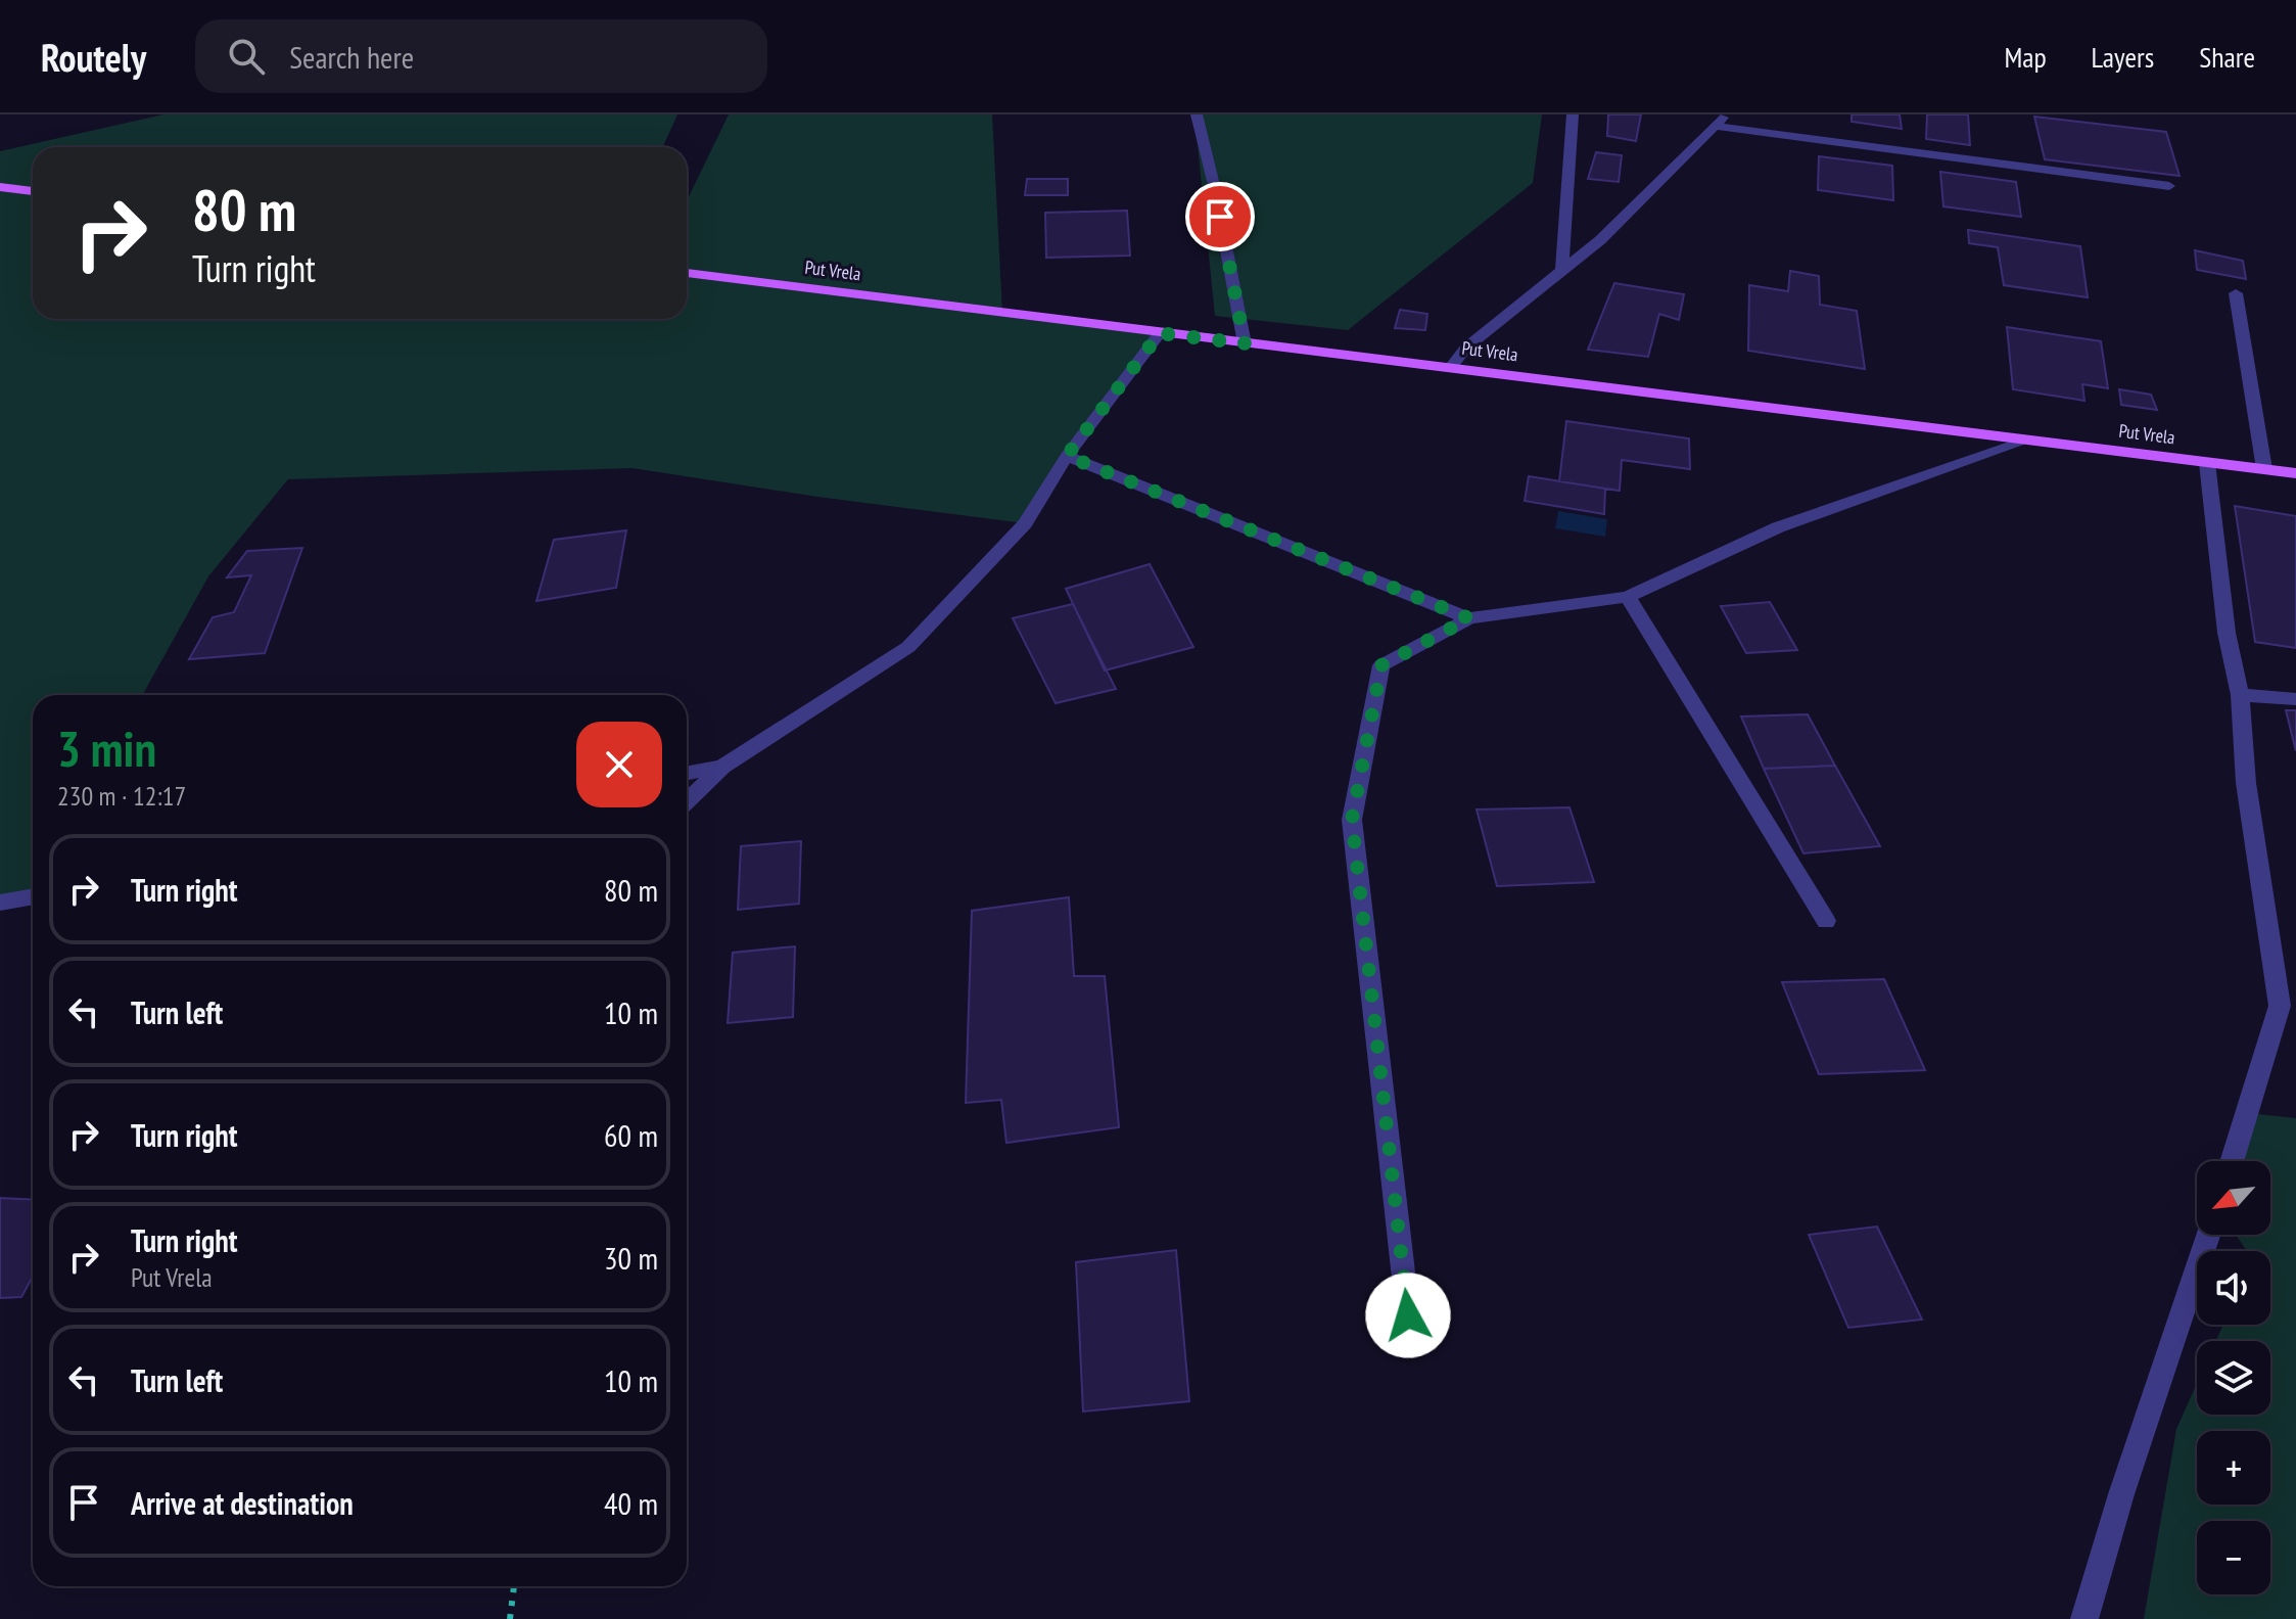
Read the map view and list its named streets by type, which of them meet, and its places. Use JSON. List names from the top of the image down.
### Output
{
  "streets": {
    "main road": ["Put Vrela"]
  },
  "north": "bottom left",
  "page": {
    "header": "Routely",
    "search": "Search here",
    "nav": ["Map", "Layers", "Share"],
    "turn": ["80 m", "Turn right"],
    "heading": ["3 min", "230 m · 12:17"],
    "list": [
      {
        "name": "Turn right",
        "value": "80 m"
      },
      {
        "name": "Turn left",
        "value": "10 m"
      },
      {
        "name": "Turn right",
        "value": "60 m"
      },
      {
        "name": "Turn right",
        "note": "Put Vrela",
        "value": "30 m"
      },
      {
        "name": "Turn left",
        "value": "10 m"
      },
      {
        "name": "Arrive at destination",
        "value": "40 m"
      }
    ],
    "map_buttons": ["+", "−"]
  }
}
